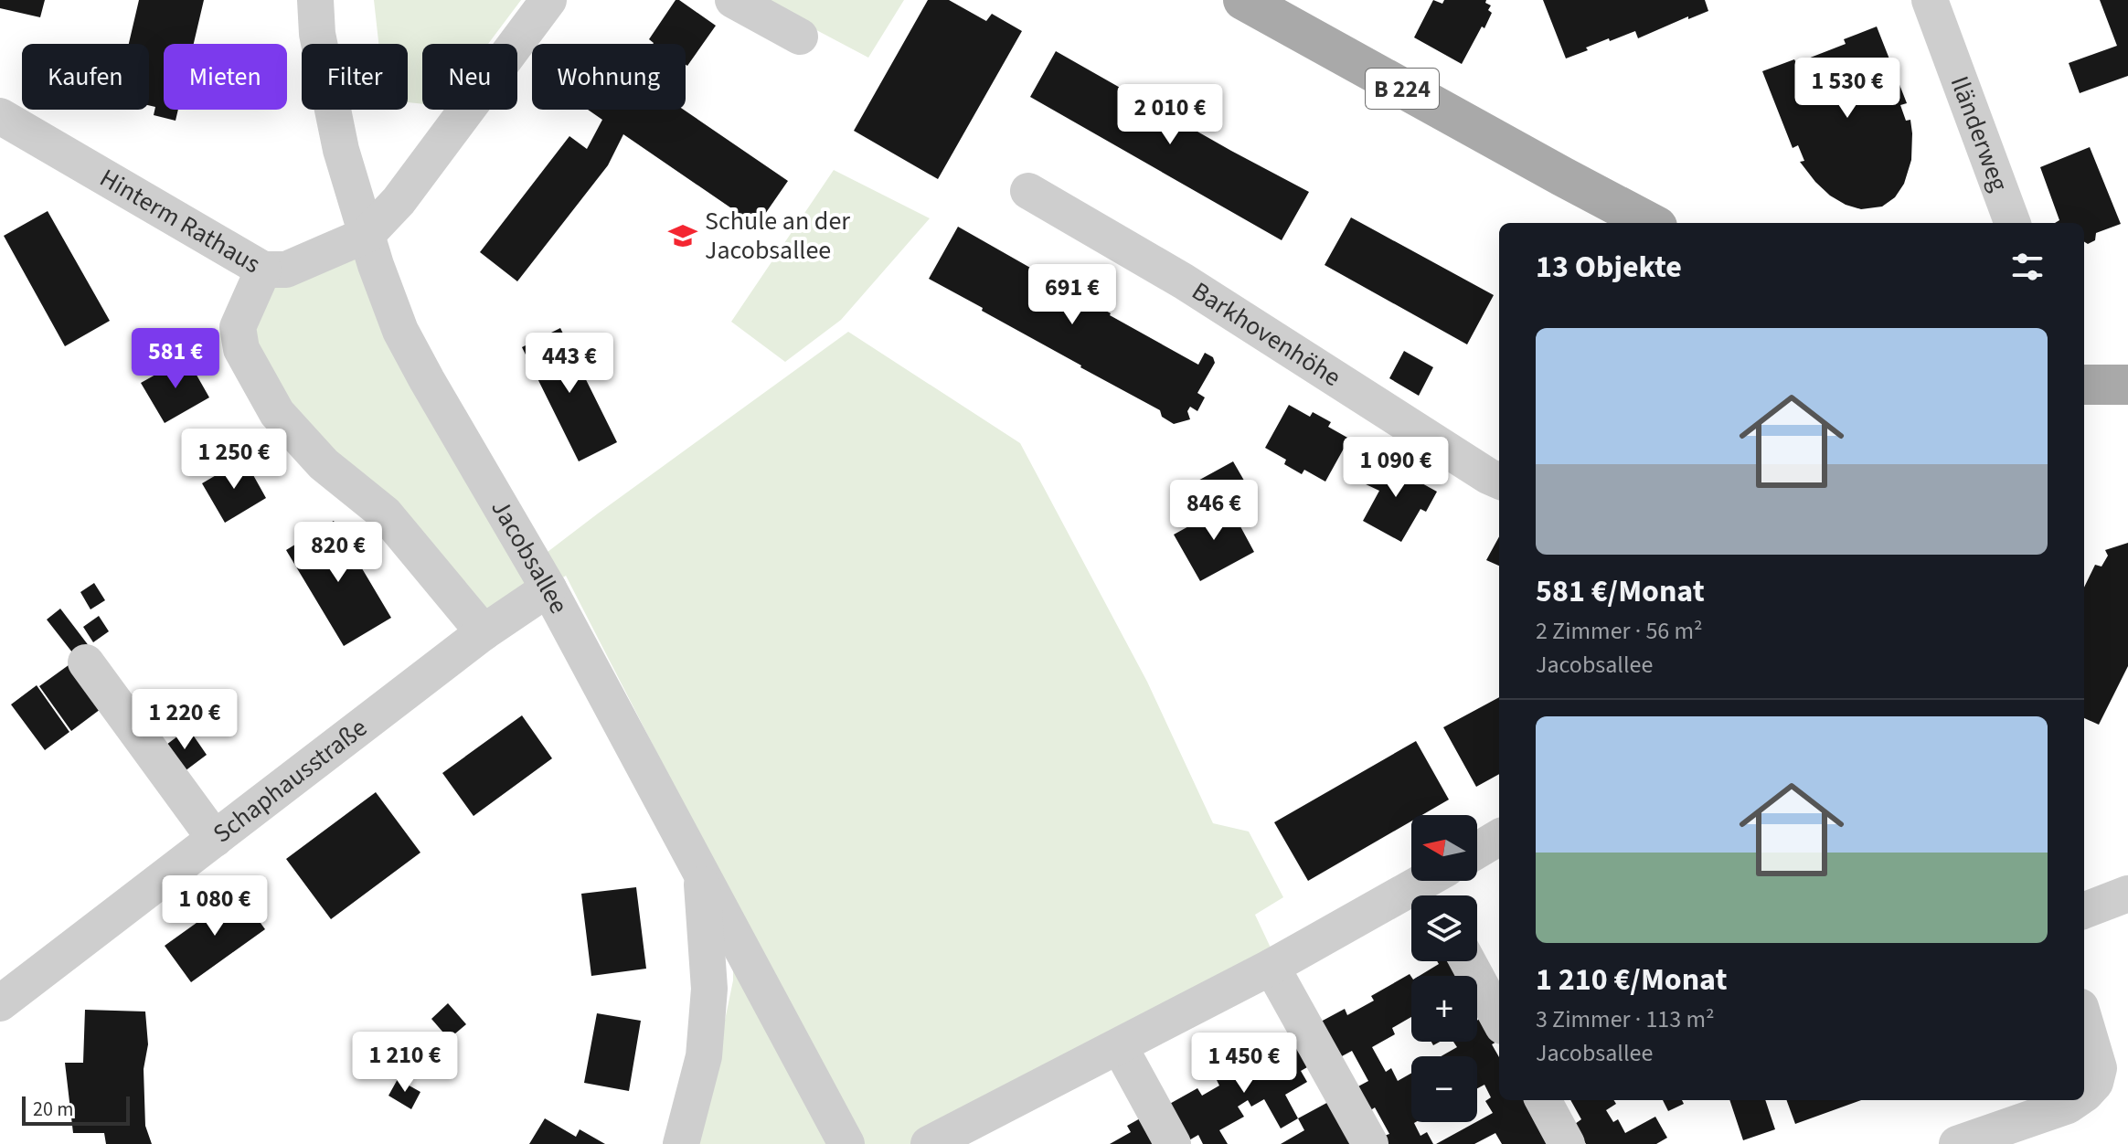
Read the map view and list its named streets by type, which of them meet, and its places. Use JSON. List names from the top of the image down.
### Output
{
  "streets": {
    "main road": ["B 224"],
    "street": [
      "Iländerweg",
      "Hinterm Rathaus",
      "Barkhovenhöhe",
      "Jacobsallee",
      "Schaphausstraße"
    ]
  },
  "crossings": [
    ["Hinterm Rathaus", "Jacobsallee"],
    ["Jacobsallee", "Schaphausstraße"]
  ],
  "places": {
    "school or university": ["Schule an der Jacobsallee"]
  },
  "scale_bar": "20 m",
  "north": "left",
  "page": {
    "chip": [
      "Kaufen",
      "Mieten",
      "Filter",
      "Neu",
      "Wohnung"
    ],
    "price": [
      "1 530 €",
      "2 010 €",
      "691 €",
      "581 €",
      "443 €",
      "1 250 €",
      "1 090 €",
      "846 €",
      "820 €",
      "1 220 €",
      "1 080 €",
      "1 210 €",
      "1 450 €"
    ],
    "heading": "13 Objekte",
    "list": [
      {
        "name": "581 €/Monat",
        "note": "2 Zimmer · 56 m² · Jacobsallee"
      },
      {
        "name": "1 210 €/Monat",
        "note": "3 Zimmer · 113 m² · Jacobsallee"
      }
    ],
    "map_buttons": ["+", "−"],
    "scale": "20 m"
  }
}
